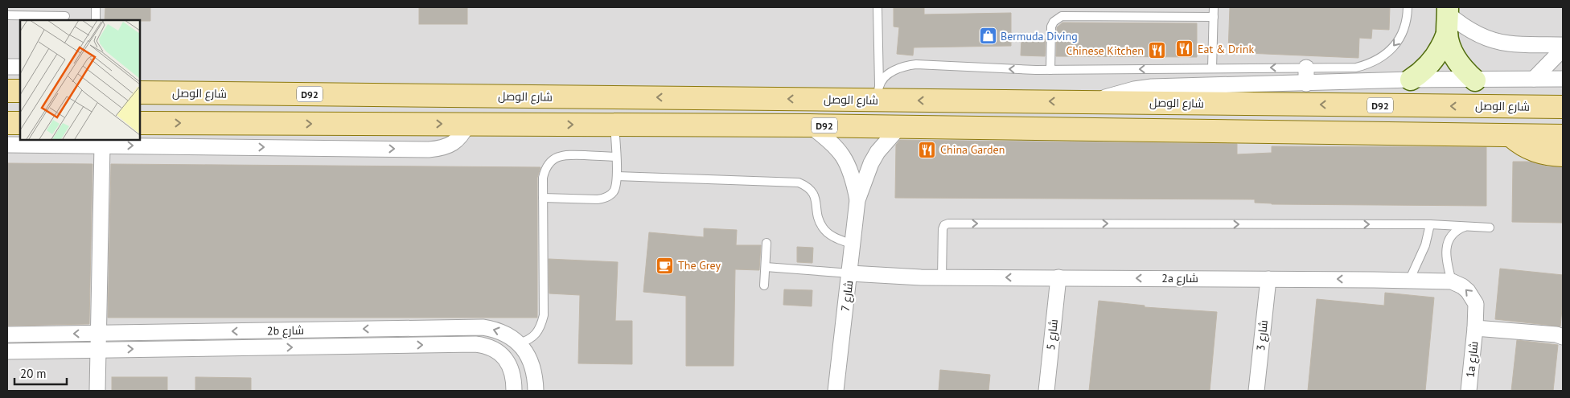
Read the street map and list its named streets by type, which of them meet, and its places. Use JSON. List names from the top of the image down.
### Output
{
  "streets": {
    "main road": ["شارع الوصل", "D92"],
    "street": [
      "2a شارع",
      "شارع 7",
      "2b شارع",
      "شارع 5",
      "شارع 3",
      "1a شارع"
    ]
  },
  "crossings": [
    ["D92", "شارع 7"],
    ["2a شارع", "شارع 7"],
    ["2a شارع", "شارع 5"],
    ["2a شارع", "شارع 3"]
  ],
  "one_way": ["2a شارع"],
  "places": {
    "shop": ["Bermuda Diving"],
    "restaurant": ["Eat & Drink", "Chinese Kitchen", "China Garden"],
    "cafe": ["The Grey"]
  },
  "scale_bar": "20 m"
}
